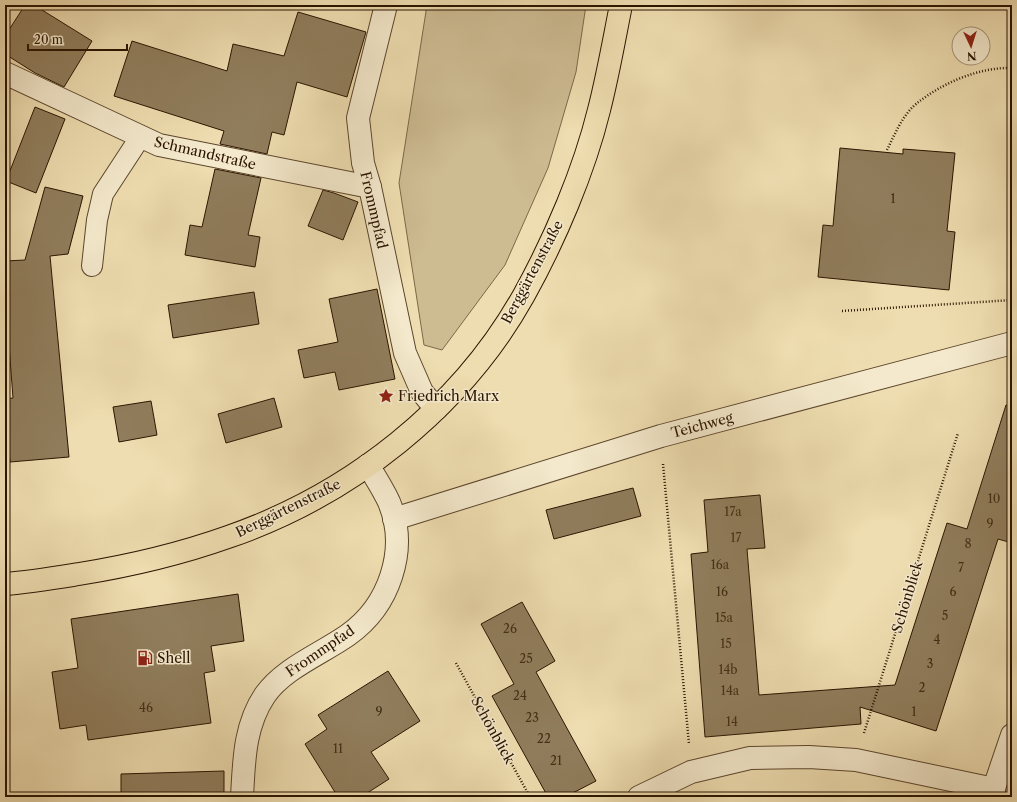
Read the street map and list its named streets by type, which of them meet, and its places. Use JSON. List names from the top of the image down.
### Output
{
  "streets": {
    "main road": ["Berggärtenstraße"],
    "street": ["Schmandstraße", "Frommpfad", "Teichweg"],
    "path": ["Schönblick"]
  },
  "crossings": [
    ["Schmandstraße", "Frommpfad"],
    ["Frommpfad", "Berggärtenstraße"],
    ["Frommpfad", "Teichweg"]
  ],
  "places": {
    "place": ["Friedrich Marx"],
    "fuel station": ["Shell"]
  },
  "house_numbers": [
    "1",
    "10",
    "17a",
    "9",
    "17",
    "8",
    "16a",
    "7",
    "16",
    "6",
    "5",
    "15a",
    "26",
    "4",
    "15",
    "25",
    "3",
    "14b",
    "2",
    "14a",
    "24",
    "46",
    "9",
    "1",
    "23",
    "14",
    "22",
    "11",
    "21"
  ],
  "scale_bar": "20 m",
  "north": "bottom"
}
